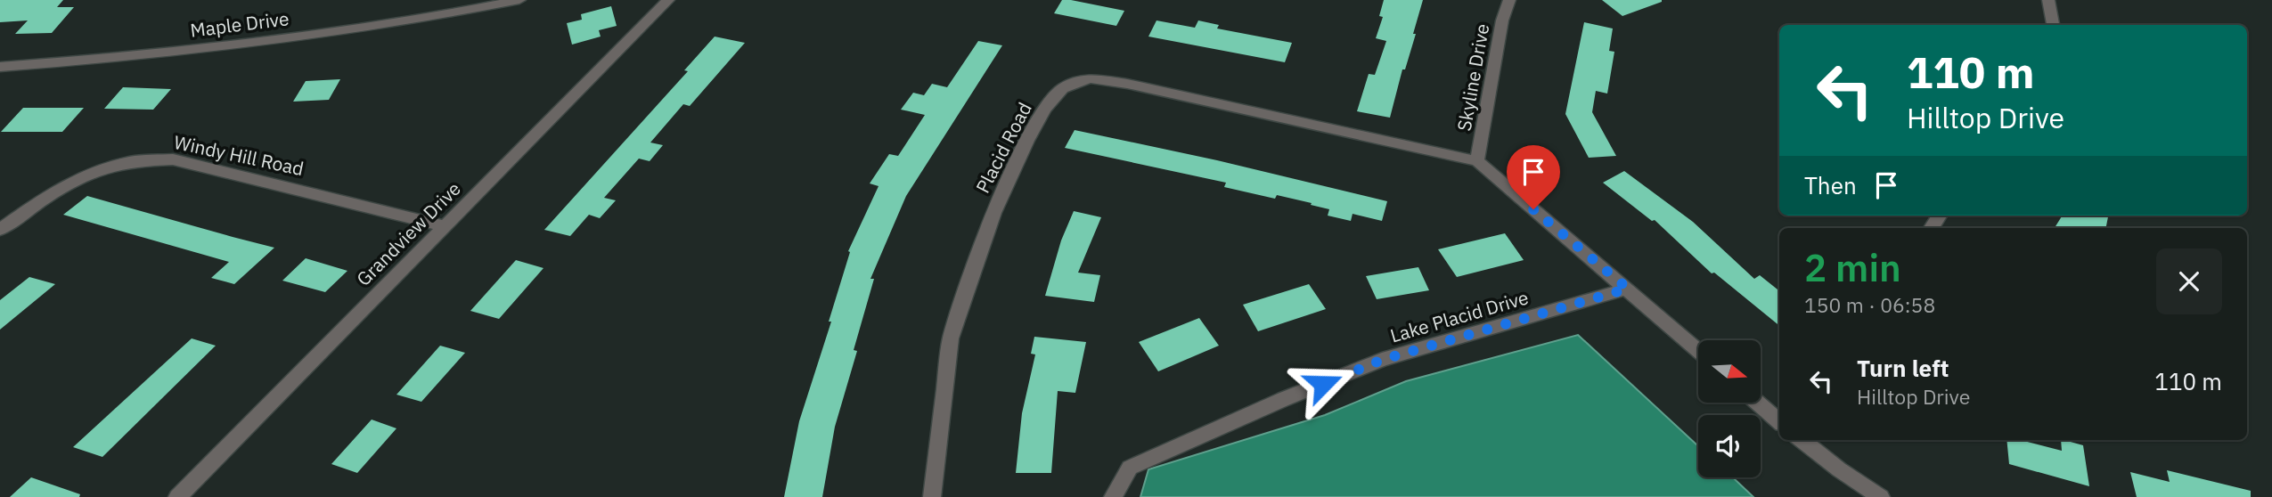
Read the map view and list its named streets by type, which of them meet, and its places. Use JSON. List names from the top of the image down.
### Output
{
  "streets": {
    "street": [
      "Maple Drive",
      "Skyline Drive",
      "Placid Road",
      "Windy Hill Road",
      "Grandview Drive",
      "Lake Placid Drive"
    ]
  },
  "crossings": [
    ["Skyline Drive", "Placid Road"],
    ["Windy Hill Road", "Grandview Drive"]
  ],
  "north": "right",
  "page": {
    "turn": ["110 m", "Hilltop Drive"],
    "then": "Then",
    "heading": ["2 min", "150 m · 06:58"],
    "list": [
      {
        "name": "Turn left",
        "note": "Hilltop Drive",
        "value": "110 m"
      }
    ]
  }
}
